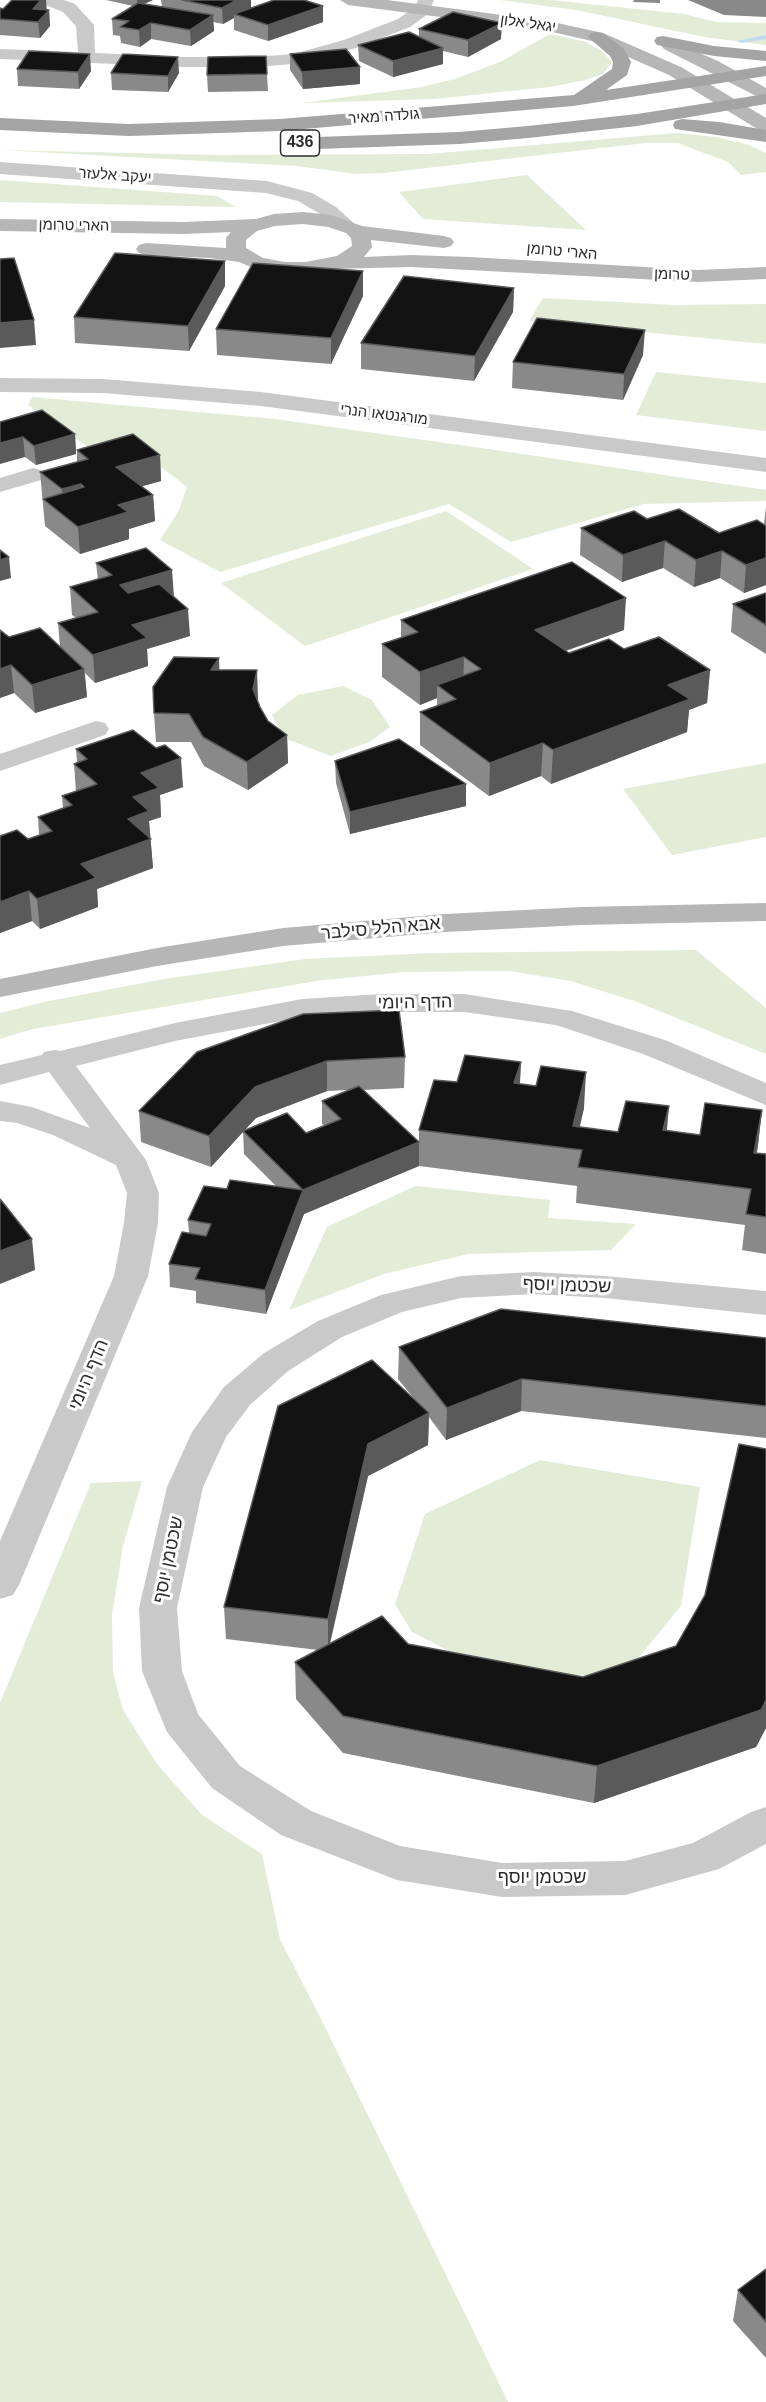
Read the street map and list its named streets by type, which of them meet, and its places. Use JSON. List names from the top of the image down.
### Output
{
  "streets": {
    "main road": ["גולדה מאיר", "436"],
    "street": [
      "יגאל אלון",
      "יעקב אלעזר",
      "הארי טרומן",
      "טרומן",
      "מורגנטאו הנרי",
      "אבא הלל סילבר",
      "הדף היומי",
      "שכטמן יוסף"
    ]
  },
  "crossings": [
    ["יגאל אלון", "גולדה מאיר"],
    ["יעקב אלעזר", "הארי טרומן"],
    ["הארי טרומן", "טרומן"]
  ]
}
